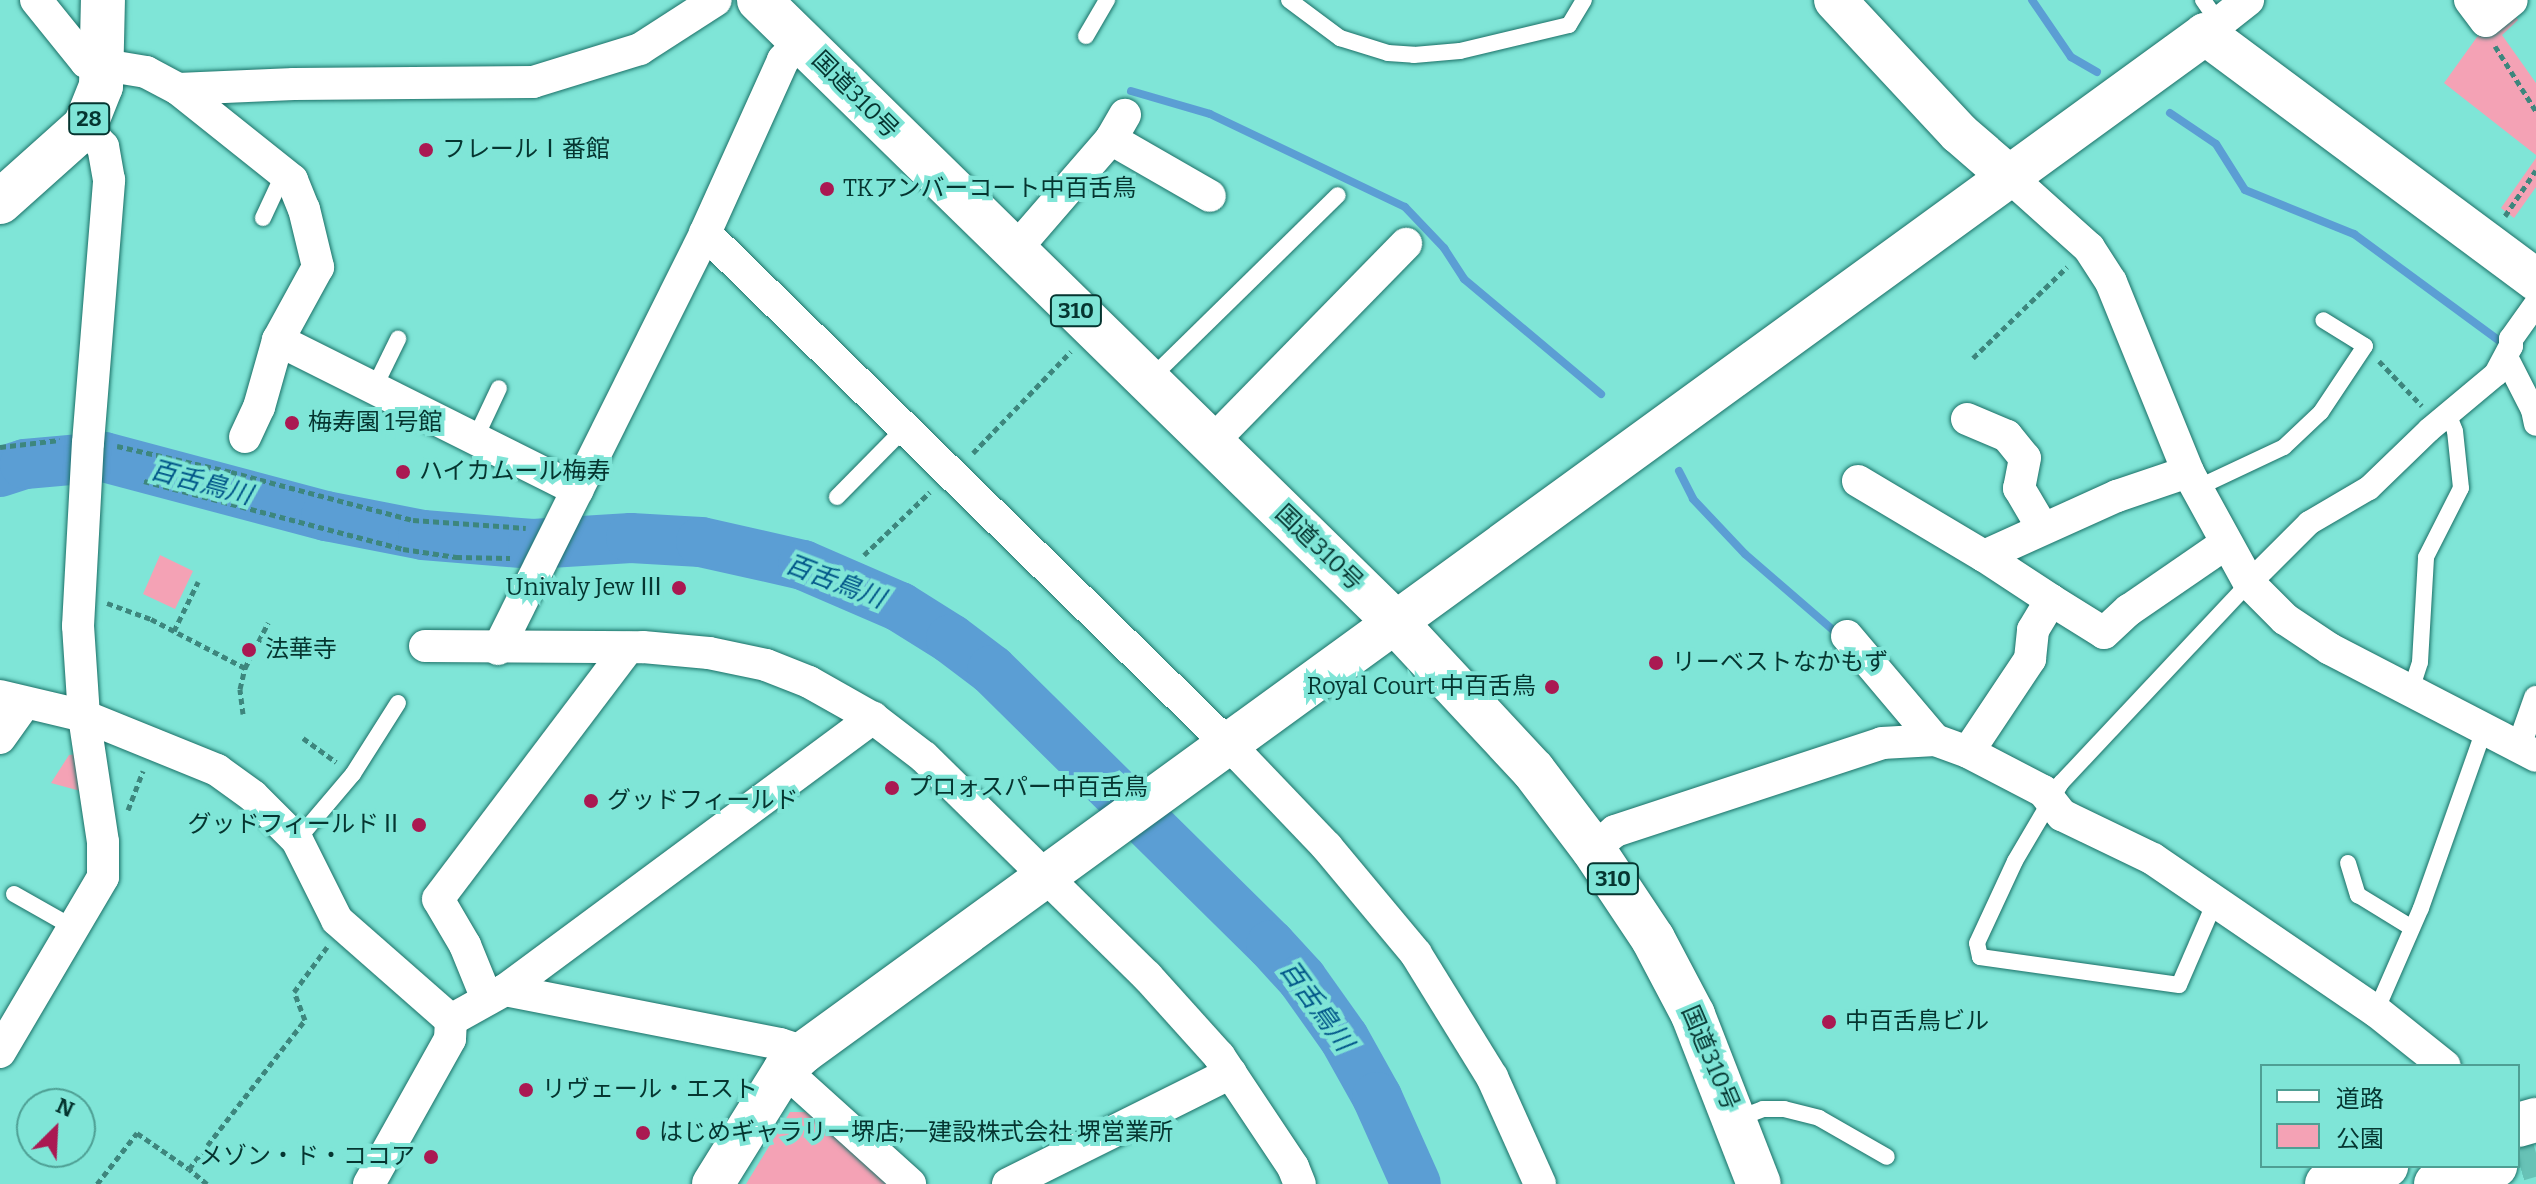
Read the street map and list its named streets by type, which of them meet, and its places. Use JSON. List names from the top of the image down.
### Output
{
  "streets": {
    "main road": ["国道310号", "28", "310"]
  },
  "water": ["百舌鳥川"],
  "places": [
    "フレールⅠ番館",
    "TKアンバーコート中百舌鳥",
    "梅寿園 1号館",
    "ハイカムール梅寿",
    "Univaly Jew Ⅲ",
    "法華寺",
    "リーベストなかもず",
    "Royal Court 中百舌鳥",
    "プロォスパー中百舌鳥",
    "グッドフィールド",
    "グッドフィールドⅡ",
    "中百舌鳥ビル",
    "リヴェール・エスト",
    "はじめギャラリー堺店;一建設株式会社 堺営業所",
    "メゾン・ド・ココア"
  ],
  "legend": ["道路", "公園"],
  "north": "top right"
}
